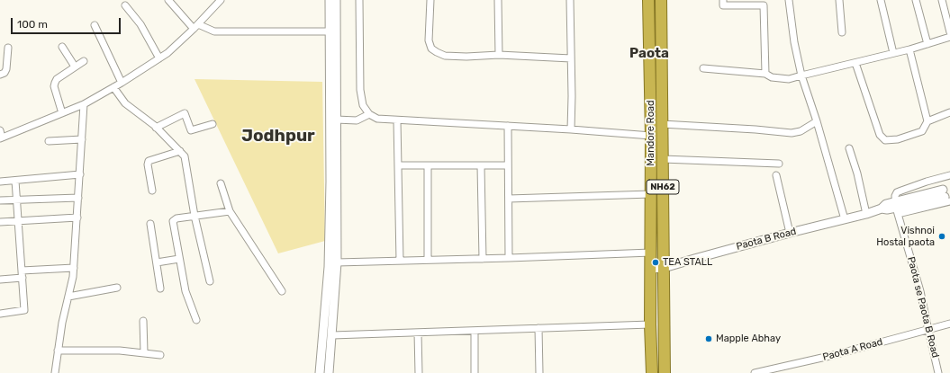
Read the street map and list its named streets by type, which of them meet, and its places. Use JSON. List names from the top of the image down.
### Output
{
  "streets": {
    "highway": ["Mandore Road", "NH62"],
    "street": ["Paota B Road", "Paota se Paota B Road", "Paota A Road"]
  },
  "crossings": [
    ["Mandore Road", "Paota B Road"],
    ["Paota B Road", "Paota se Paota B Road"],
    ["Paota se Paota B Road", "Paota A Road"]
  ],
  "districts": ["Paota", "Jodhpur"],
  "places": ["Vishnoi Hostal paota", "TEA STALL", "Mapple Abhay"],
  "scale_bar": "100 m"
}
